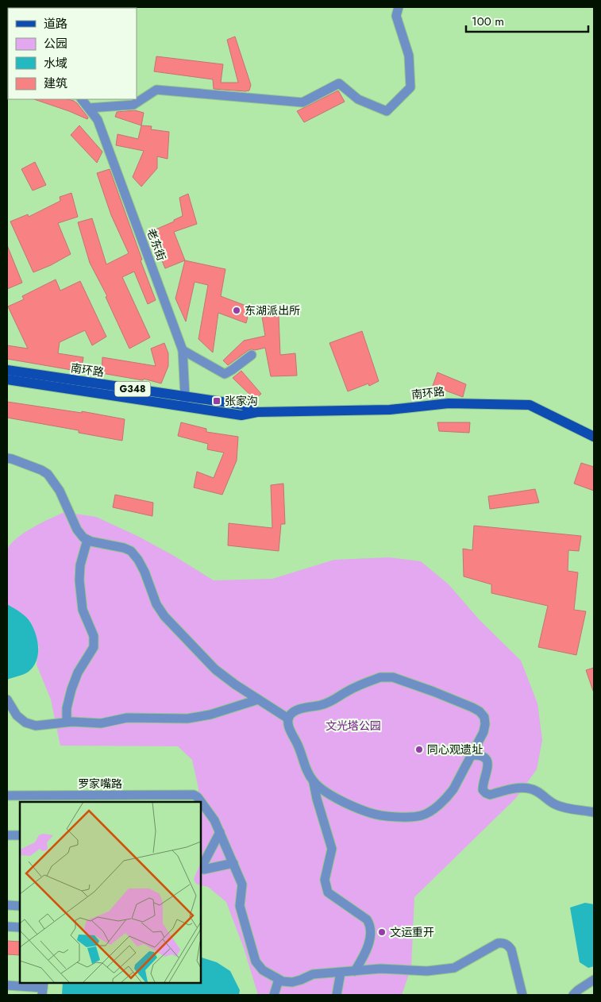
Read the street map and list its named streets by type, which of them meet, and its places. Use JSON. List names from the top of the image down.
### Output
{
  "streets": {
    "main road": ["南环路", "G348"],
    "street": ["老东街", "罗家嘴路"]
  },
  "crossings": [
    ["老东街", "南环路"]
  ],
  "parks": ["文光塔公园"],
  "places": {
    "other": ["东湖派出所", "同心观遗址", "文运重开"],
    "transit": ["张家沟"]
  },
  "legend": [
    "道路",
    "公园",
    "水域",
    "建筑"
  ],
  "scale_bar": "100 m"
}
